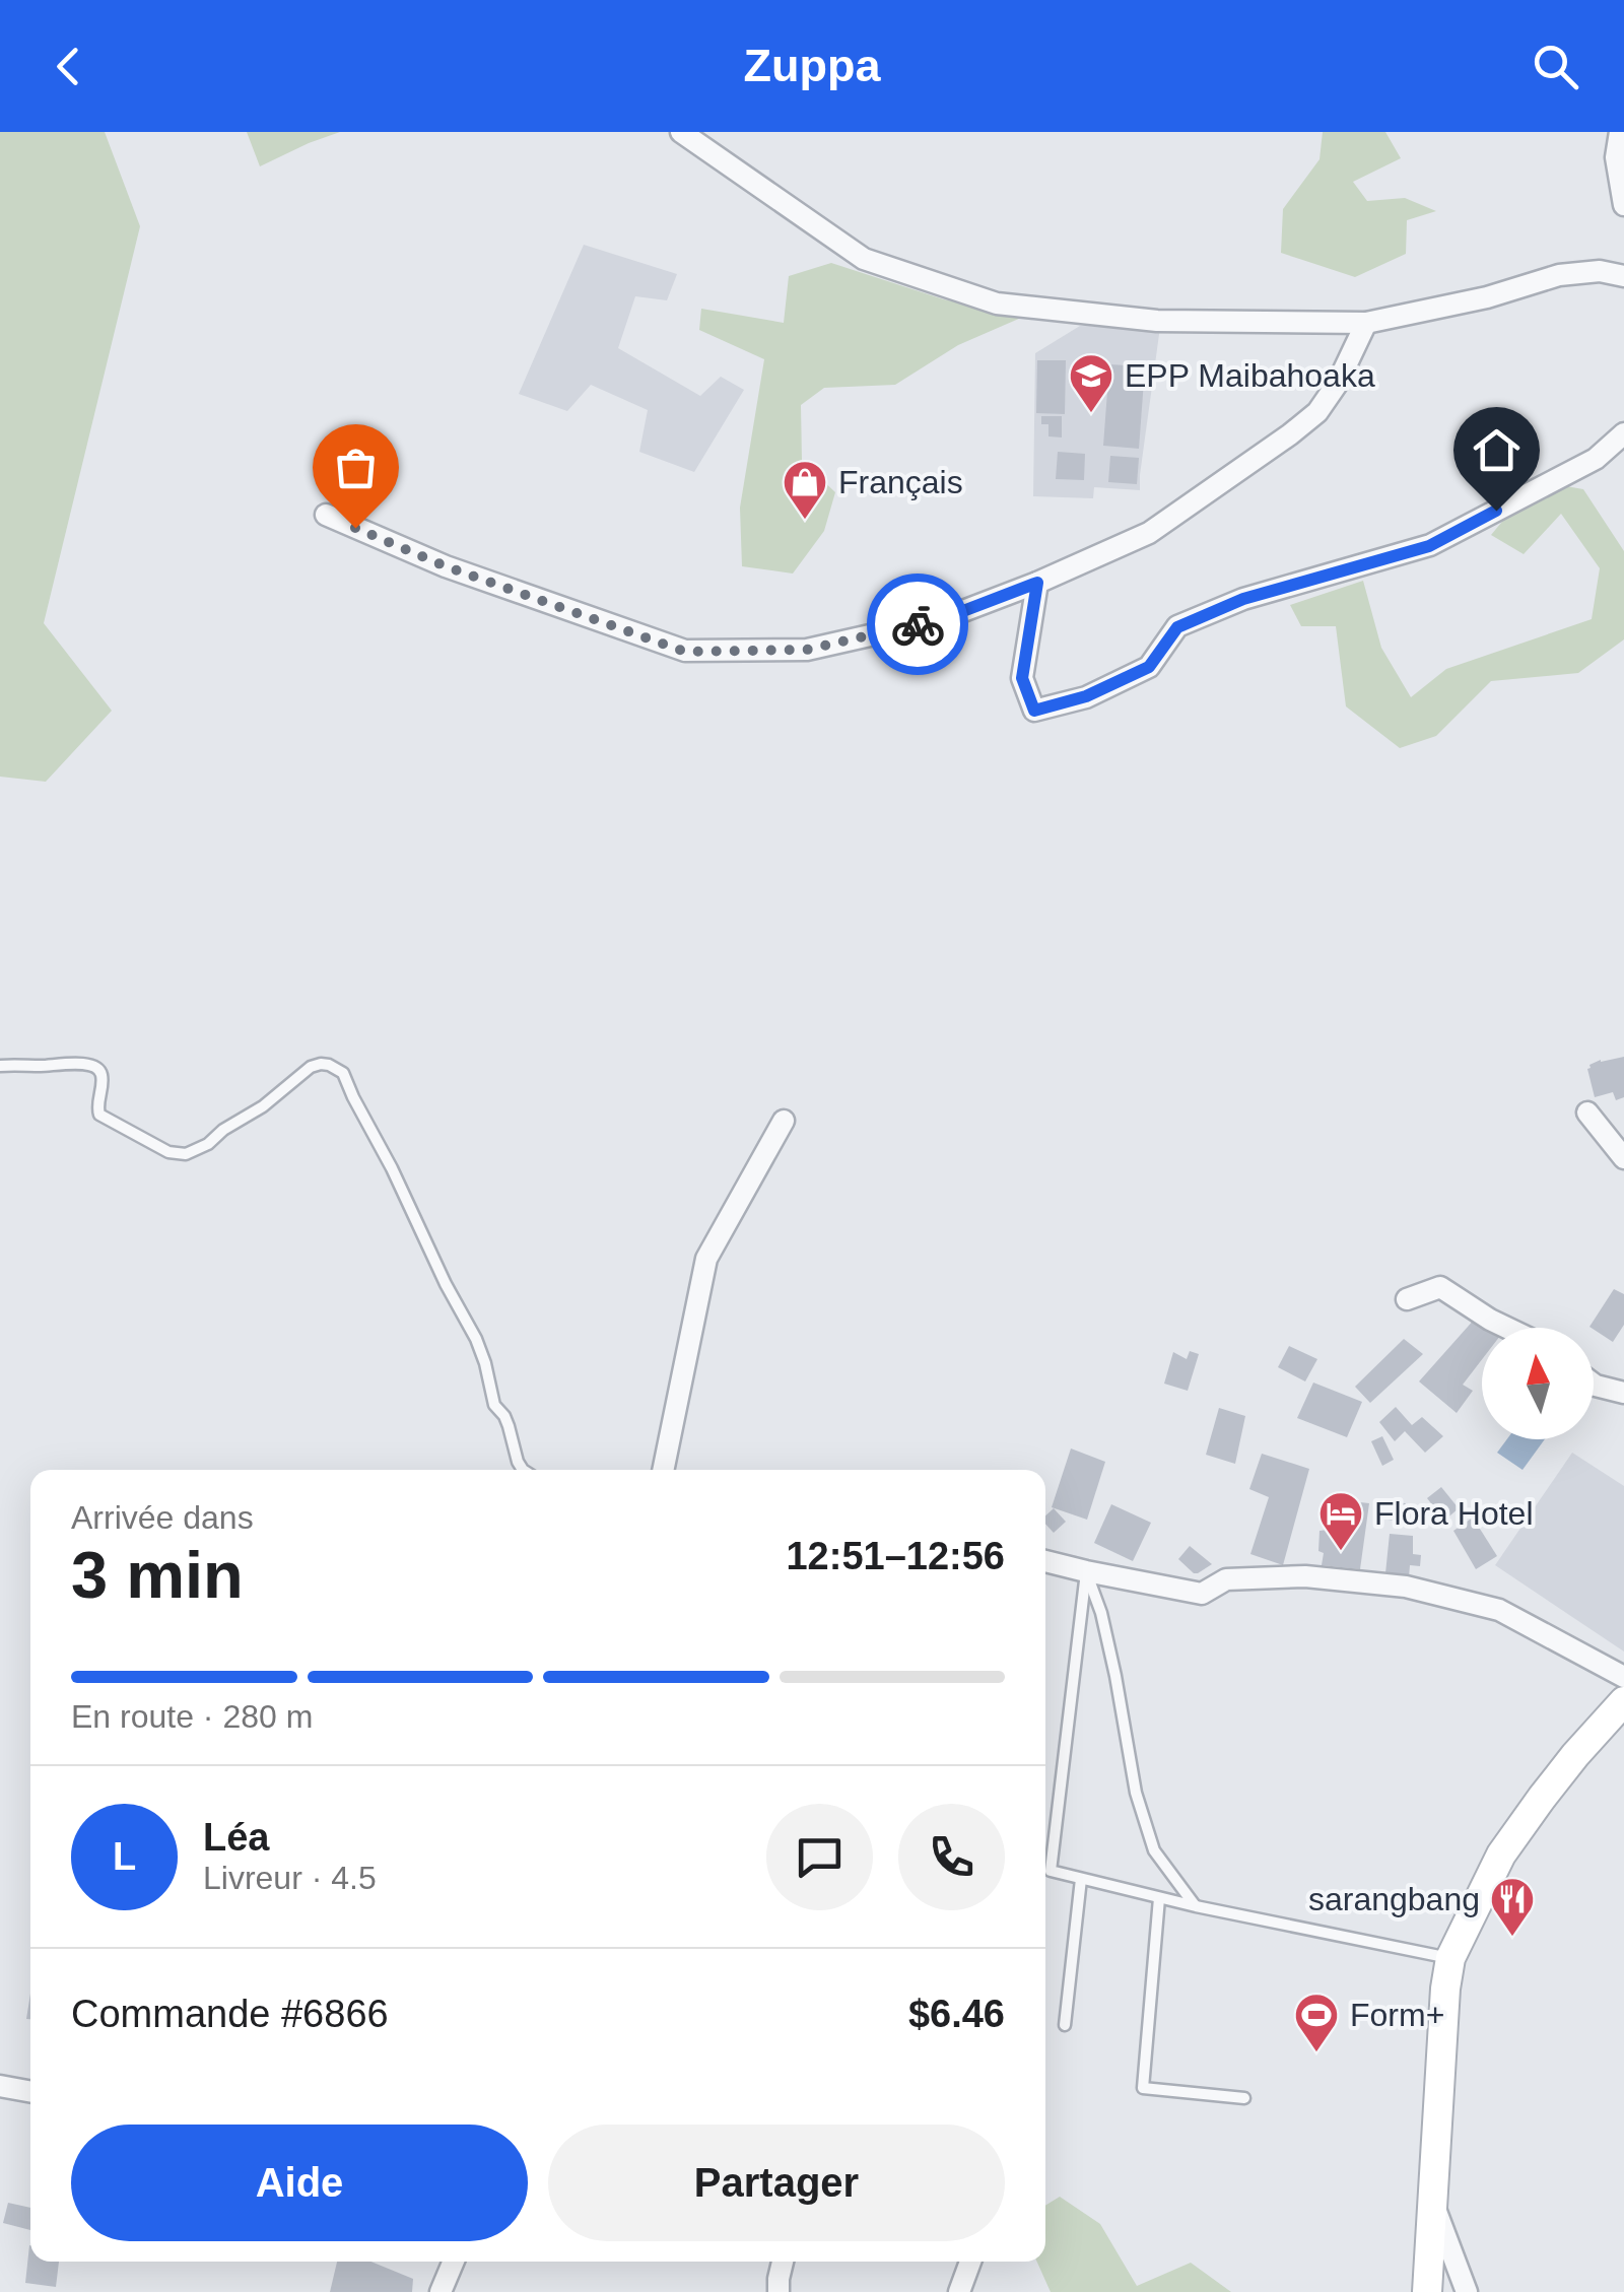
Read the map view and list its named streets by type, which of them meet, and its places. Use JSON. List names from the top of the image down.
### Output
{
  "places": {
    "school or university": ["EPP Maibahoaka"],
    "shop": ["Français"],
    "hotel": ["Flora Hotel"],
    "restaurant": ["sarangbang"],
    "sports": ["Form+"]
  },
  "north": "top",
  "page": {
    "header": "Zuppa",
    "heading": ["3 min", "Arrivée dans", "12:51–12:56"],
    "panel": [
      "Léa",
      "Livreur · 4.5",
      "Commande #6866",
      "$6.46"
    ],
    "bar": "En route · 280 m",
    "round": "L",
    "buttons": ["Aide", "Partager"]
  }
}
